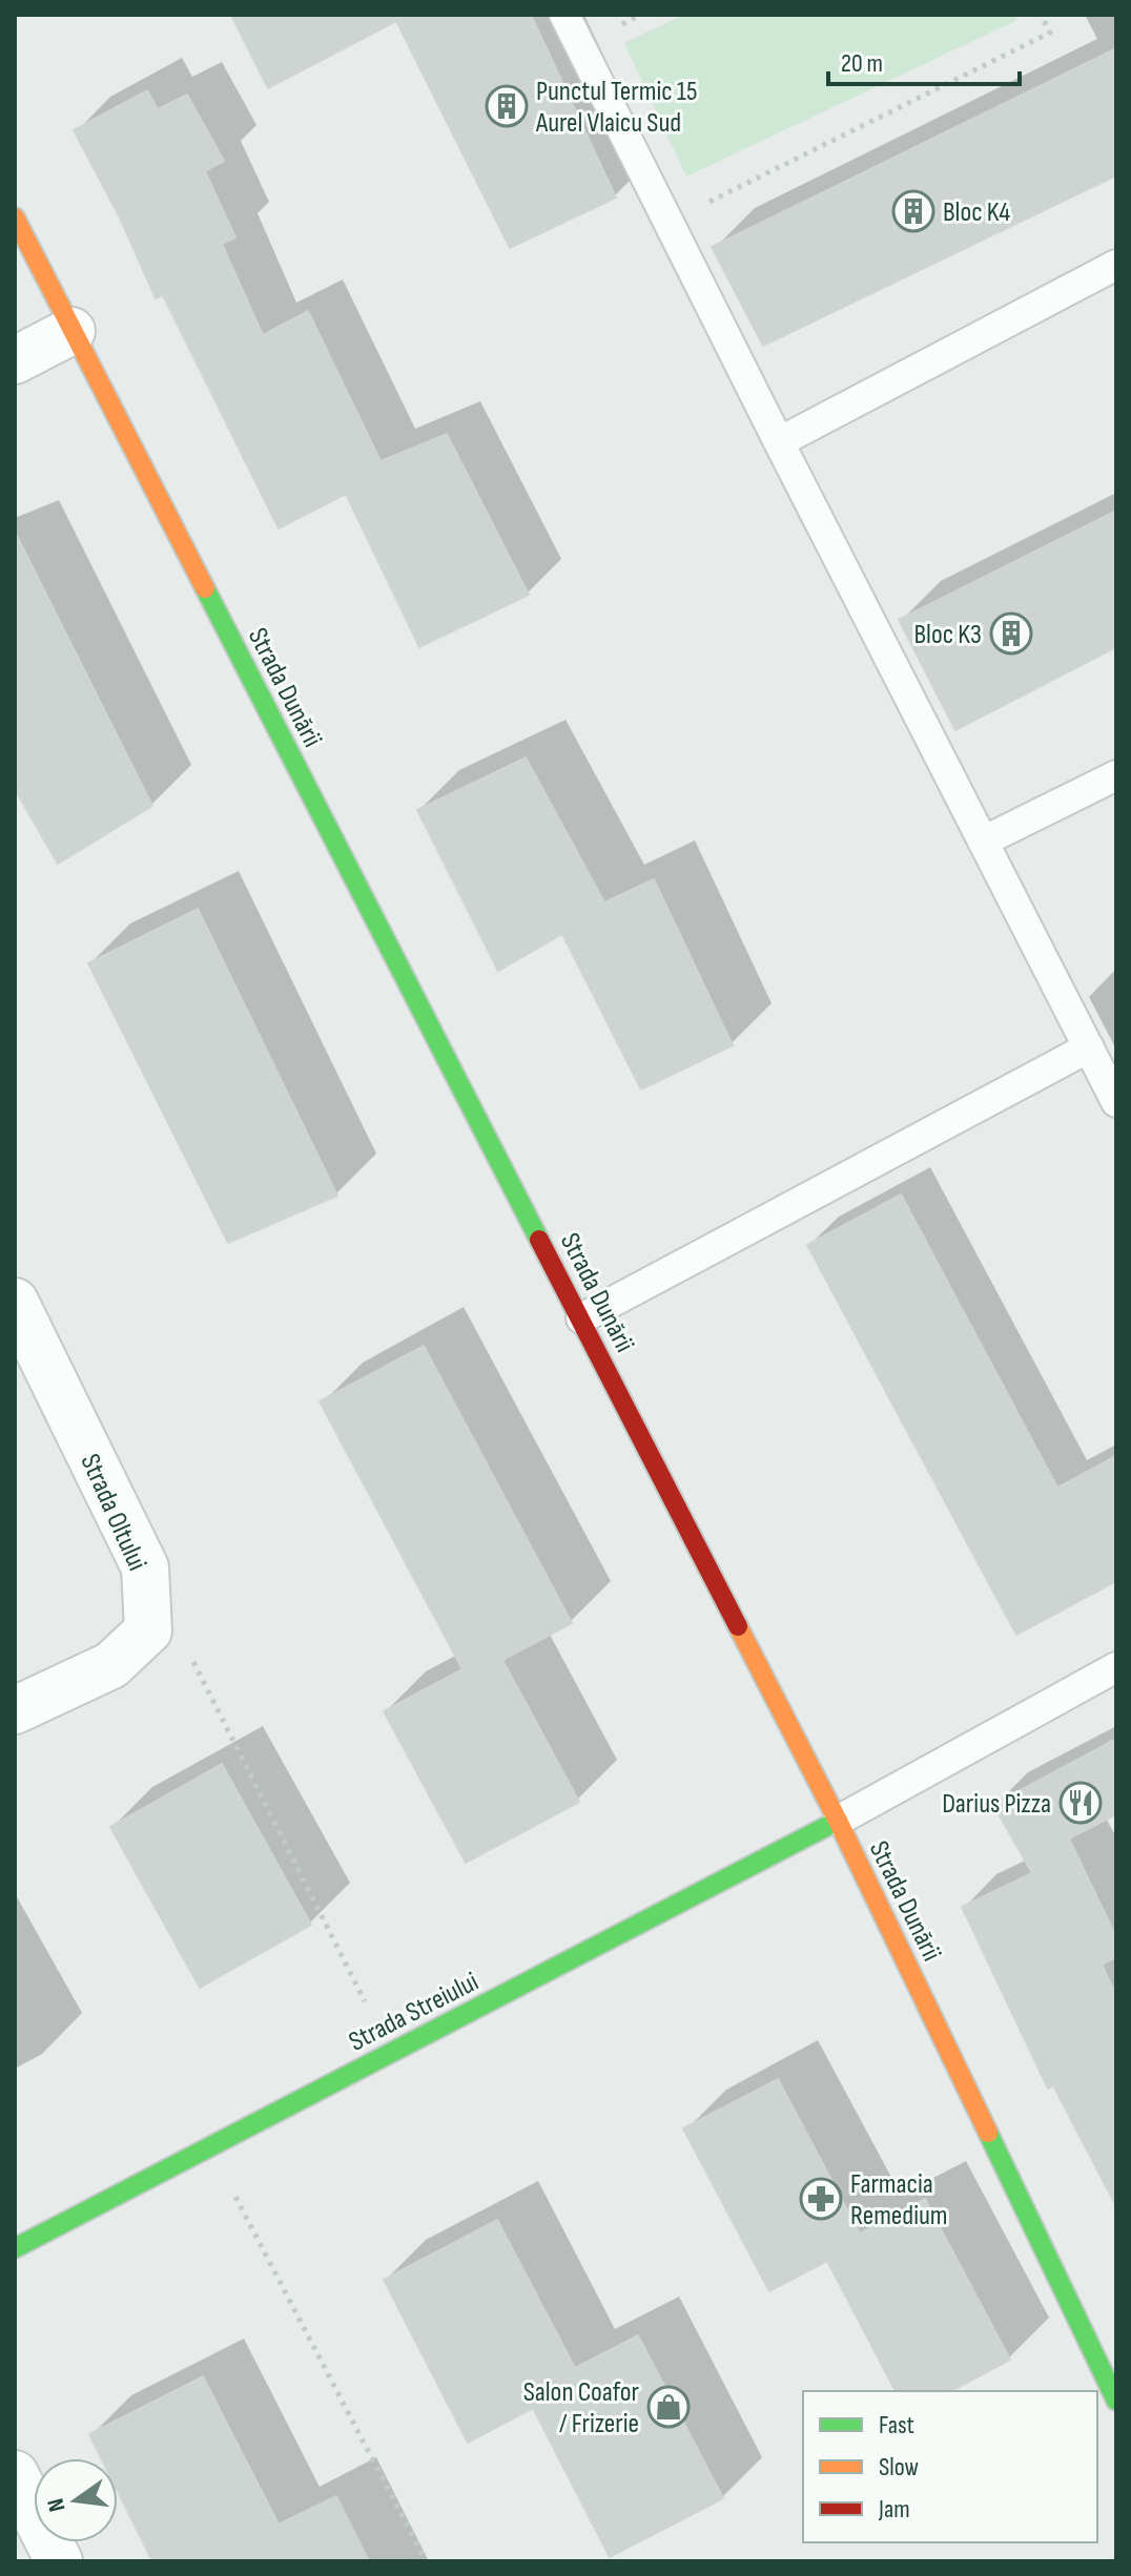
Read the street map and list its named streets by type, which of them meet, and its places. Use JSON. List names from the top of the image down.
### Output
{
  "streets": {
    "street": ["Strada Dunării", "Strada Oltului", "Strada Streiului"]
  },
  "crossings": [
    ["Strada Dunării", "Strada Streiului"]
  ],
  "places": {
    "building": ["Punctul Termic 15 Aurel Vlaicu Sud", "Bloc K4", "Bloc K3"],
    "restaurant": ["Darius Pizza"],
    "pharmacy": ["Farmacia Remedium"],
    "shop": ["Salon Coafor / Frizerie"]
  },
  "legend": ["Fast", "Slow", "Jam"],
  "scale_bar": "20 m",
  "north": "left"
}
